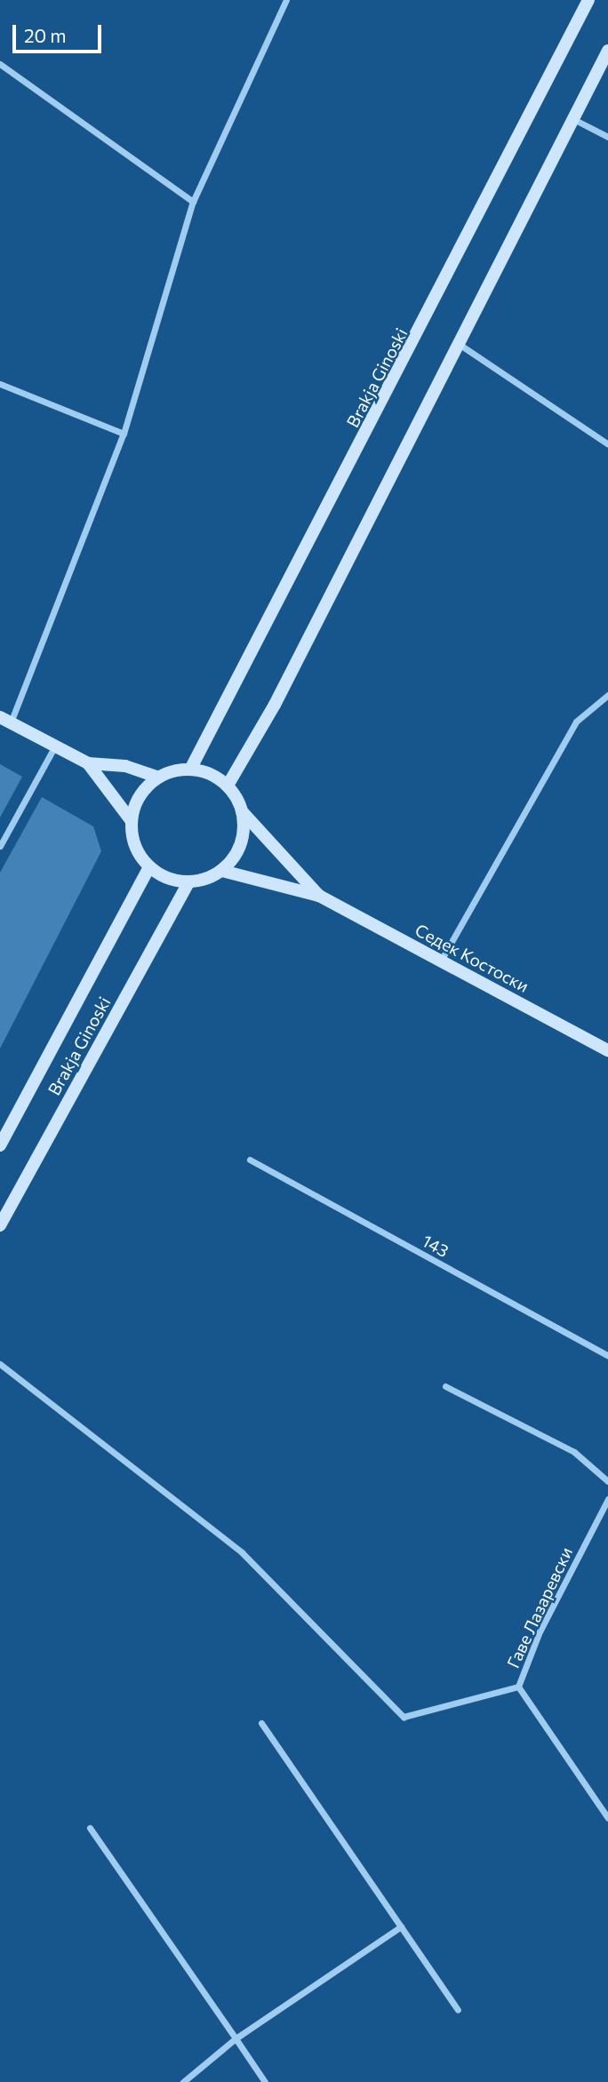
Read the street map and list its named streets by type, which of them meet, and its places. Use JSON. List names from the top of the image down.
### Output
{
  "streets": {
    "main road": ["Brakja Ginoski", "Седек Костоски"],
    "street": ["143", "Гаве Лазаревски"]
  },
  "scale_bar": "20 m"
}
